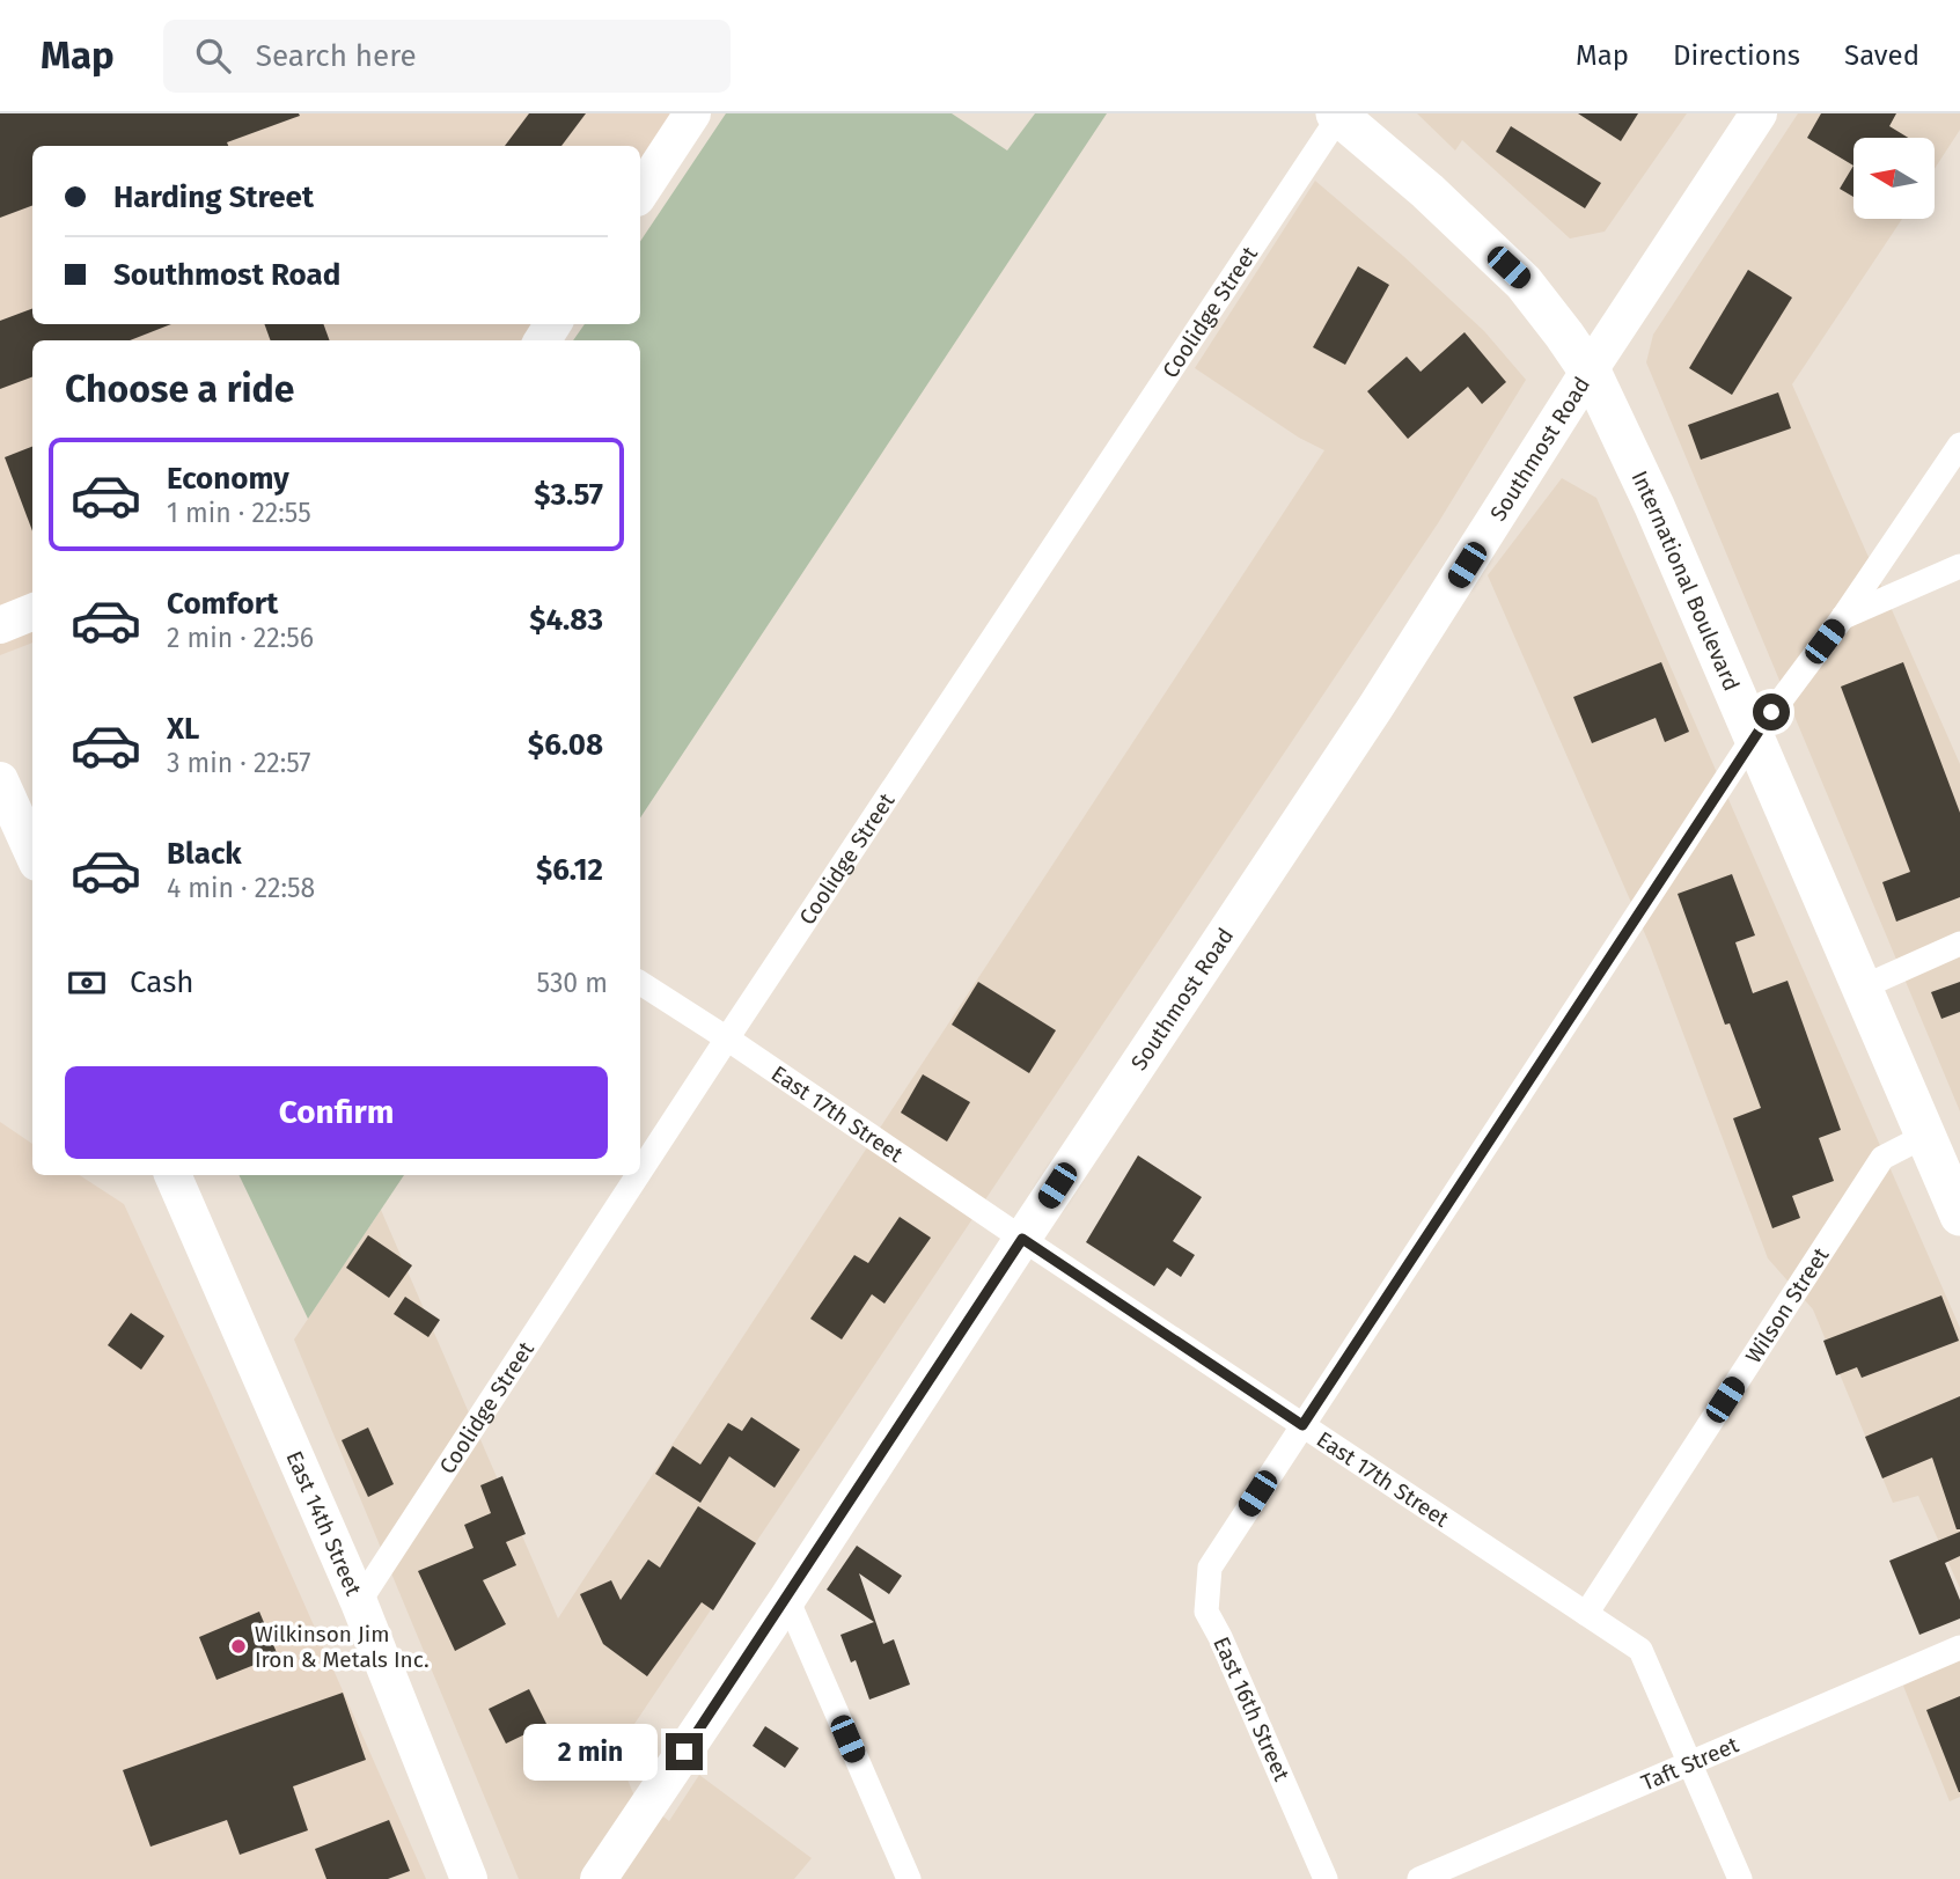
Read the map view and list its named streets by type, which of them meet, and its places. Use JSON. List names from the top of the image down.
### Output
{
  "streets": {
    "main road": ["International Boulevard"],
    "street": [
      "Coolidge Street",
      "Southmost Road",
      "East 17th Street",
      "Wilson Street",
      "East 14th Street",
      "East 16th Street",
      "Taft Street"
    ]
  },
  "crossings": [
    ["Coolidge Street", "International Boulevard"],
    ["Coolidge Street", "East 17th Street"],
    ["Coolidge Street", "East 14th Street"],
    ["Southmost Road", "International Boulevard"],
    ["Southmost Road", "East 17th Street"],
    ["International Boulevard", "Wilson Street"],
    ["International Boulevard", "East 16th Street"],
    ["East 17th Street", "Wilson Street"],
    ["East 17th Street", "East 16th Street"],
    ["East 17th Street", "Taft Street"]
  ],
  "places": ["Wilkinson Jim Iron & Metals Inc."],
  "north": "left",
  "page": {
    "header": "Map",
    "search": "Search here",
    "nav": ["Map", "Directions", "Saved"],
    "banner": ["Harding Street", "Southmost Road"],
    "heading": "Choose a ride",
    "list": [
      {
        "name": "Economy",
        "note": "1 min · 22:55",
        "value": "$3.57"
      },
      {
        "name": "Comfort",
        "note": "2 min · 22:56",
        "value": "$4.83"
      },
      {
        "name": "XL",
        "note": "3 min · 22:57",
        "value": "$6.08"
      },
      {
        "name": "Black",
        "note": "4 min · 22:58",
        "value": "$6.12"
      }
    ],
    "pay": ["Cash", "530 m"],
    "buttons": "Confirm",
    "bubble": "2 min"
  }
}
